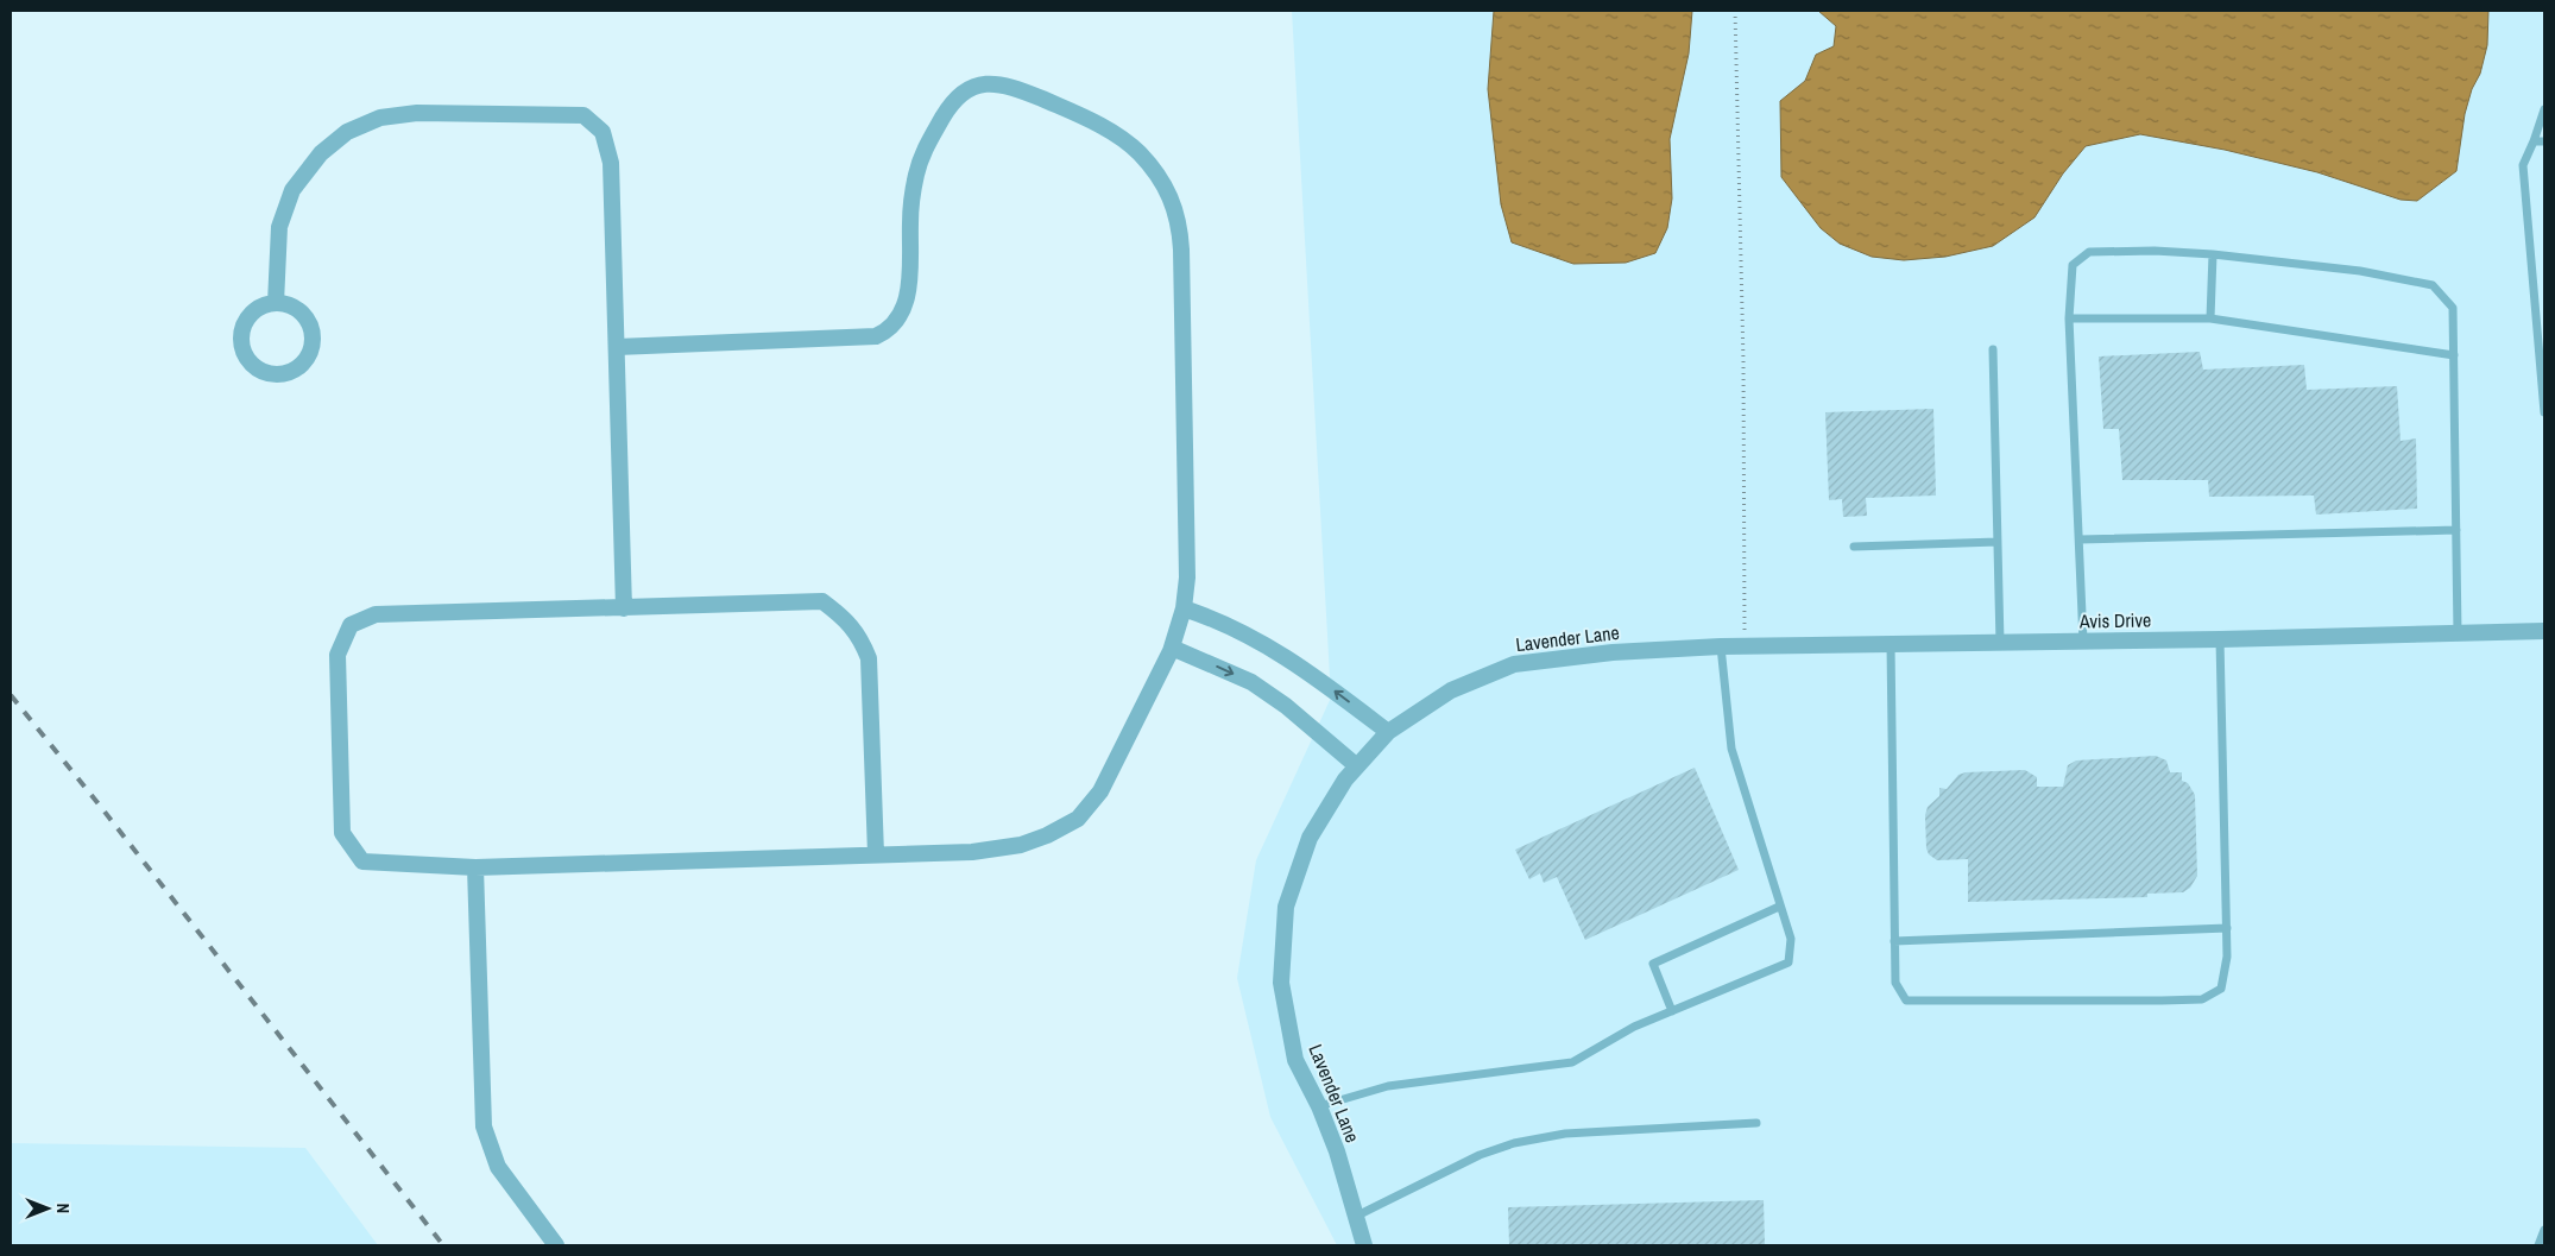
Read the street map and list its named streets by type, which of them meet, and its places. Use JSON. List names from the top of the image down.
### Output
{
  "streets": {
    "street": ["Avis Drive", "Lavender Lane"]
  },
  "crossings": [
    ["Avis Drive", "Lavender Lane"]
  ],
  "north": "right"
}
